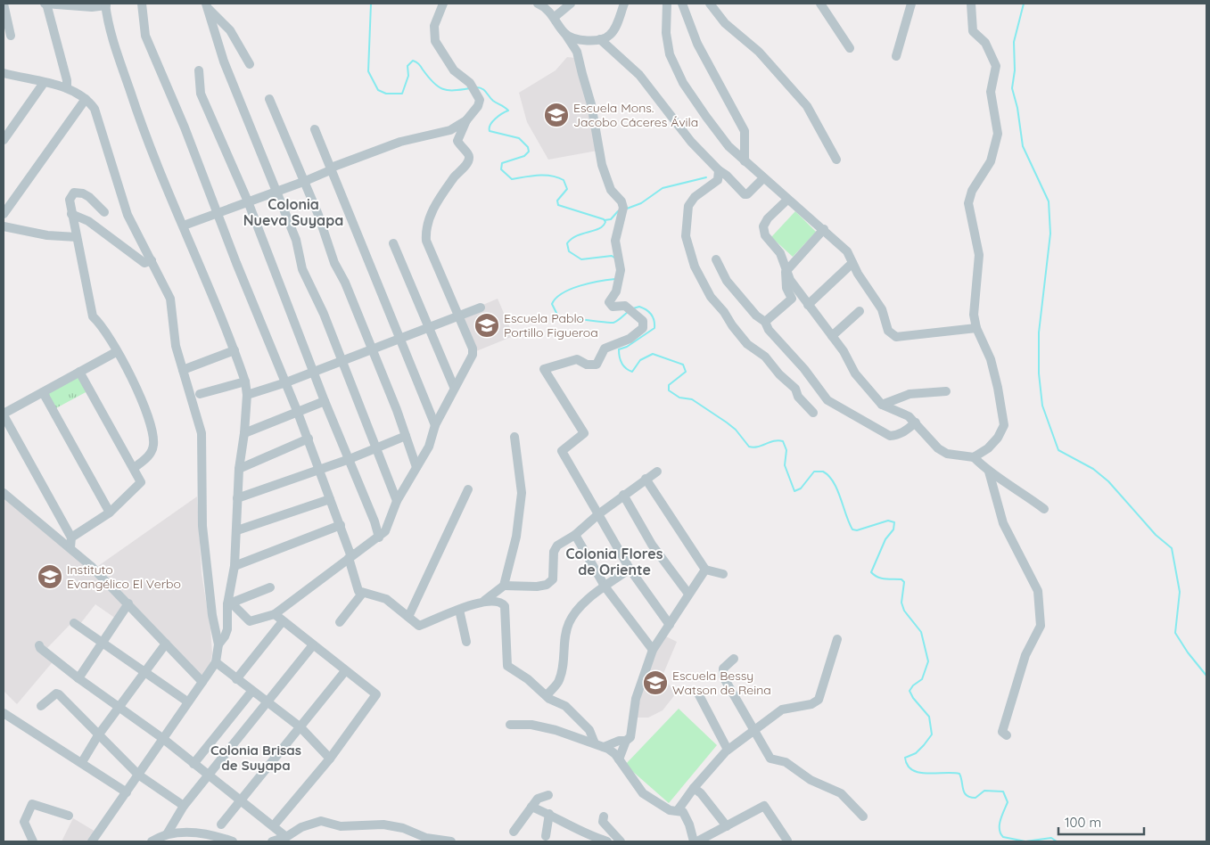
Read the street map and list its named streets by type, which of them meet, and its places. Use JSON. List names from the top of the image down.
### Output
{
  "districts": ["Colonia Nueva Suyapa", "Colonia Flores de Oriente", "Colonia Brisas de Suyapa"],
  "places": {
    "school or university": [
      "Escuela Mons. Jacobo Cáceres Ávila",
      "Escuela Pablo Portillo Figueroa",
      "Instituto Evangélico El Verbo",
      "Escuela Bessy Watson de Reina"
    ]
  },
  "scale_bar": "100 m"
}
